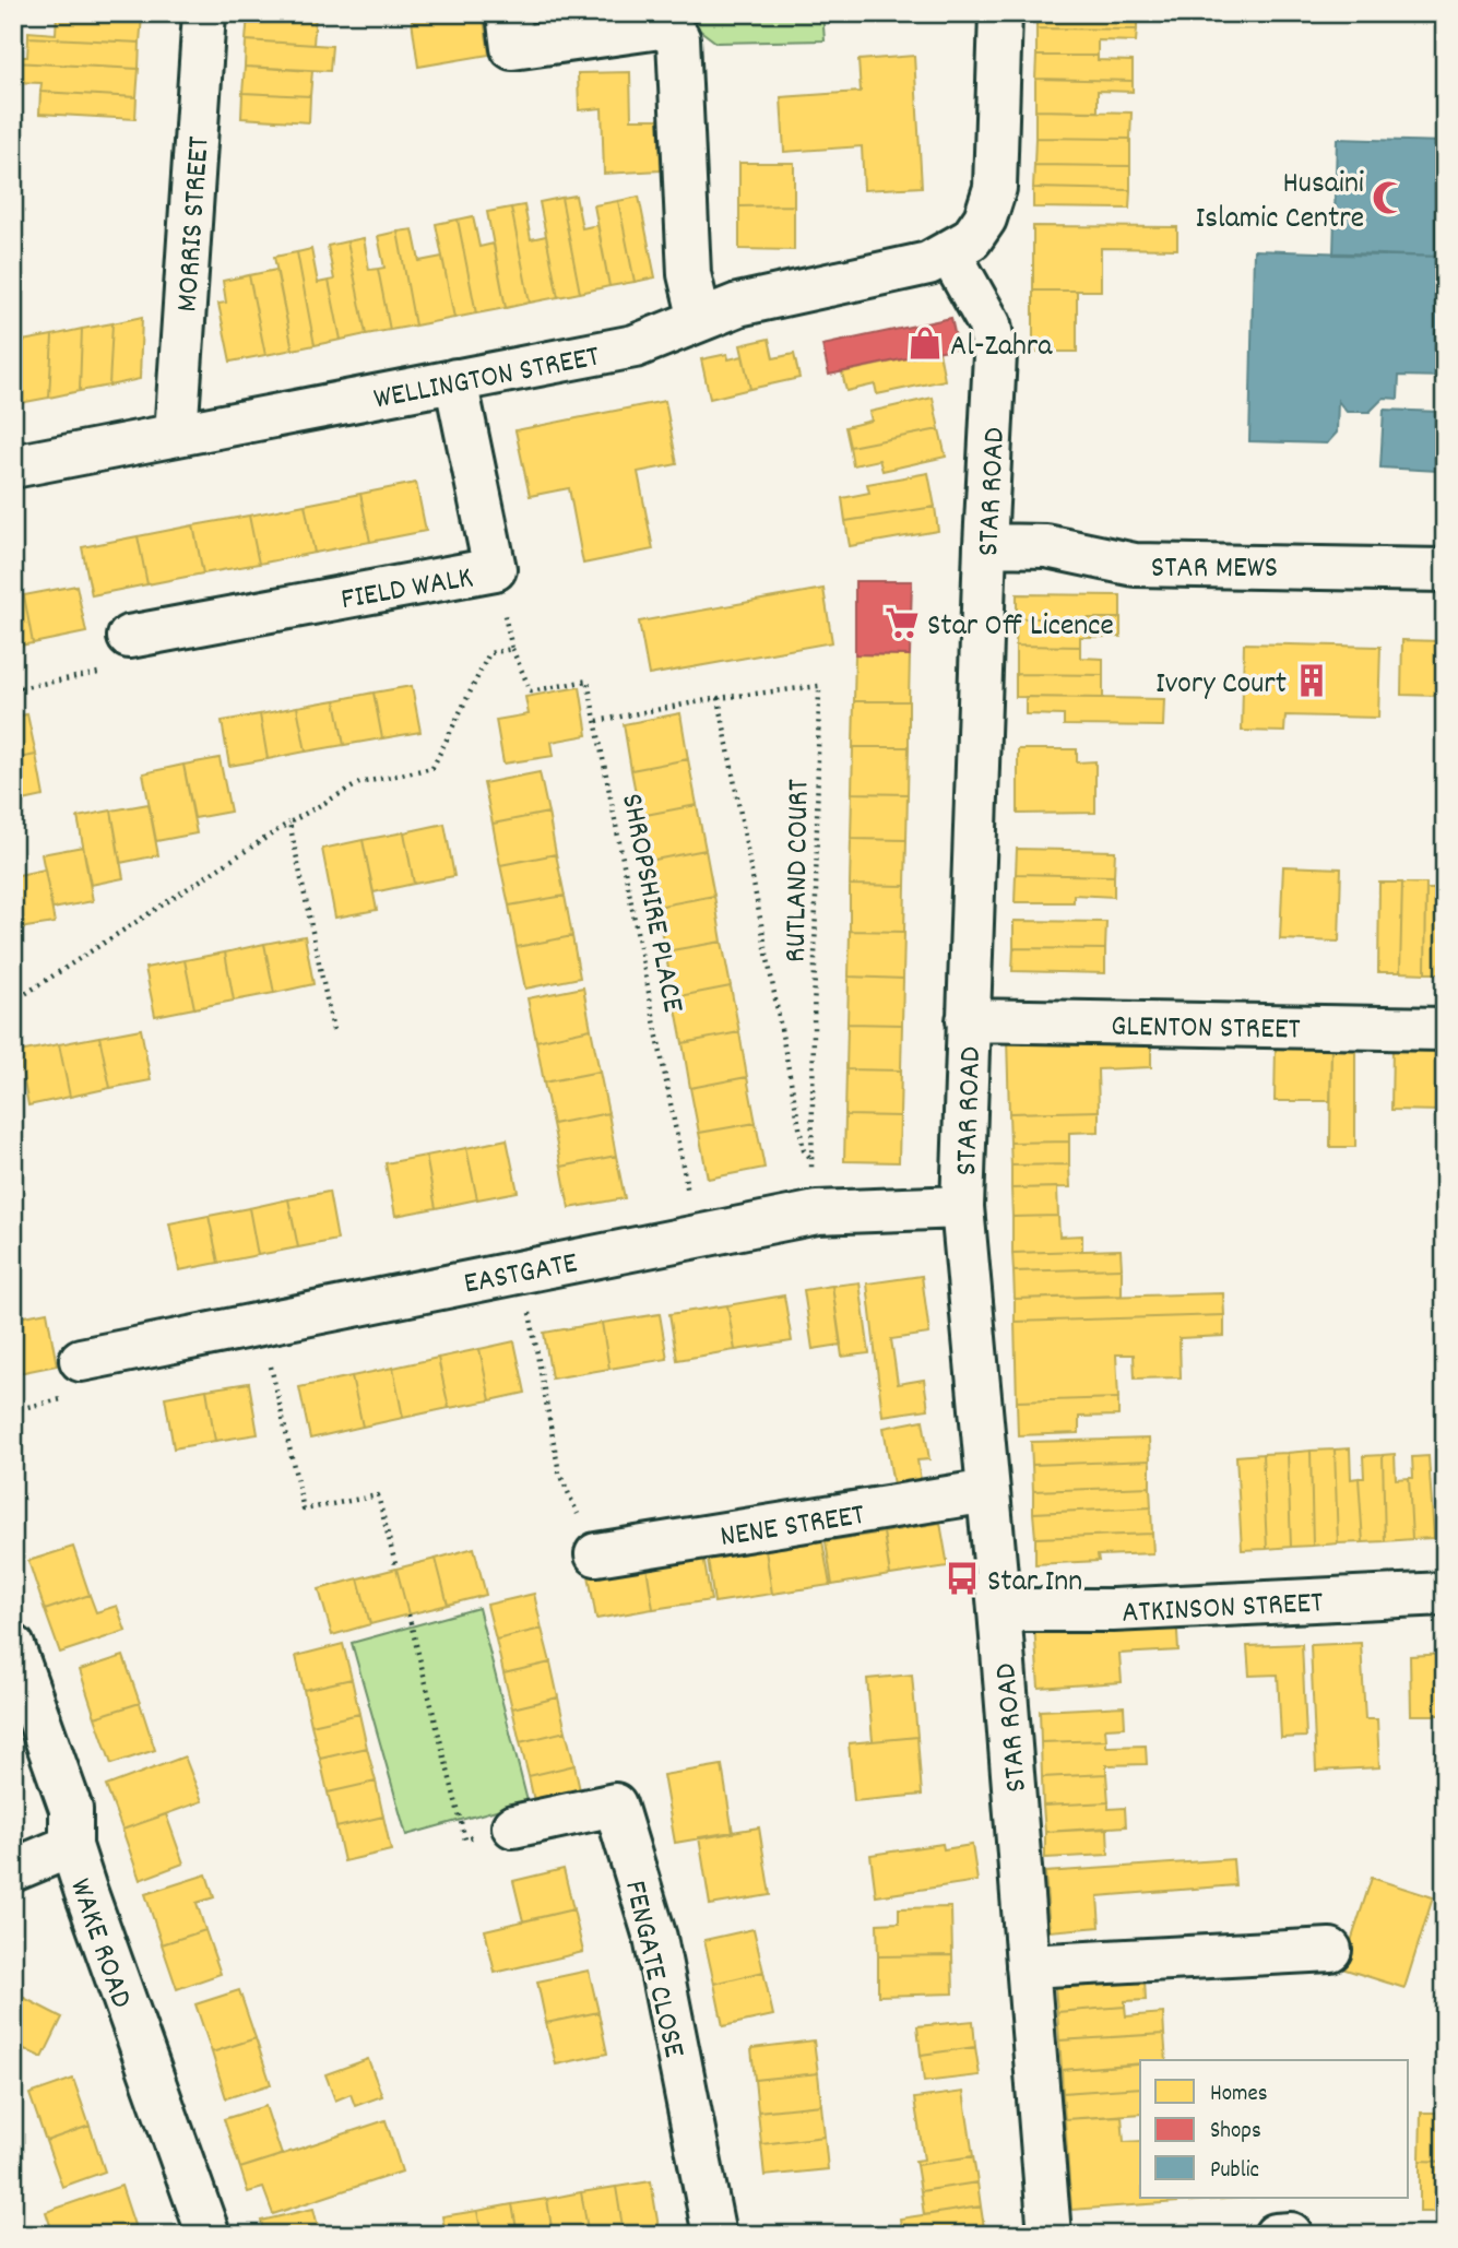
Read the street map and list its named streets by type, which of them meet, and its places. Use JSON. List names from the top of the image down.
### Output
{
  "streets": {
    "street": [
      "MORRIS STREET",
      "WELLINGTON STREET",
      "STAR ROAD",
      "STAR MEWS",
      "FIELD WALK",
      "GLENTON STREET",
      "EASTGATE",
      "NENE STREET",
      "ATKINSON STREET",
      "WAKE ROAD",
      "FENGATE CLOSE"
    ],
    "path": ["RUTLAND COURT", "SHROPSHIRE PLACE"]
  },
  "crossings": [
    ["MORRIS STREET", "WELLINGTON STREET"],
    ["WELLINGTON STREET", "STAR ROAD"],
    ["WELLINGTON STREET", "FIELD WALK"],
    ["STAR ROAD", "STAR MEWS"],
    ["STAR ROAD", "GLENTON STREET"],
    ["STAR ROAD", "EASTGATE"],
    ["STAR ROAD", "NENE STREET"],
    ["STAR ROAD", "ATKINSON STREET"],
    ["RUTLAND COURT", "SHROPSHIRE PLACE"],
    ["RUTLAND COURT", "EASTGATE"],
    ["SHROPSHIRE PLACE", "EASTGATE"]
  ],
  "places": {
    "mosque": ["Husaini Islamic Centre"],
    "shop": ["Al-Zahra"],
    "supermarket": ["Star Off Licence"],
    "building": ["Ivory Court"],
    "bus stop": ["Star Inn"]
  },
  "legend": ["Homes", "Shops", "Public"]
}
